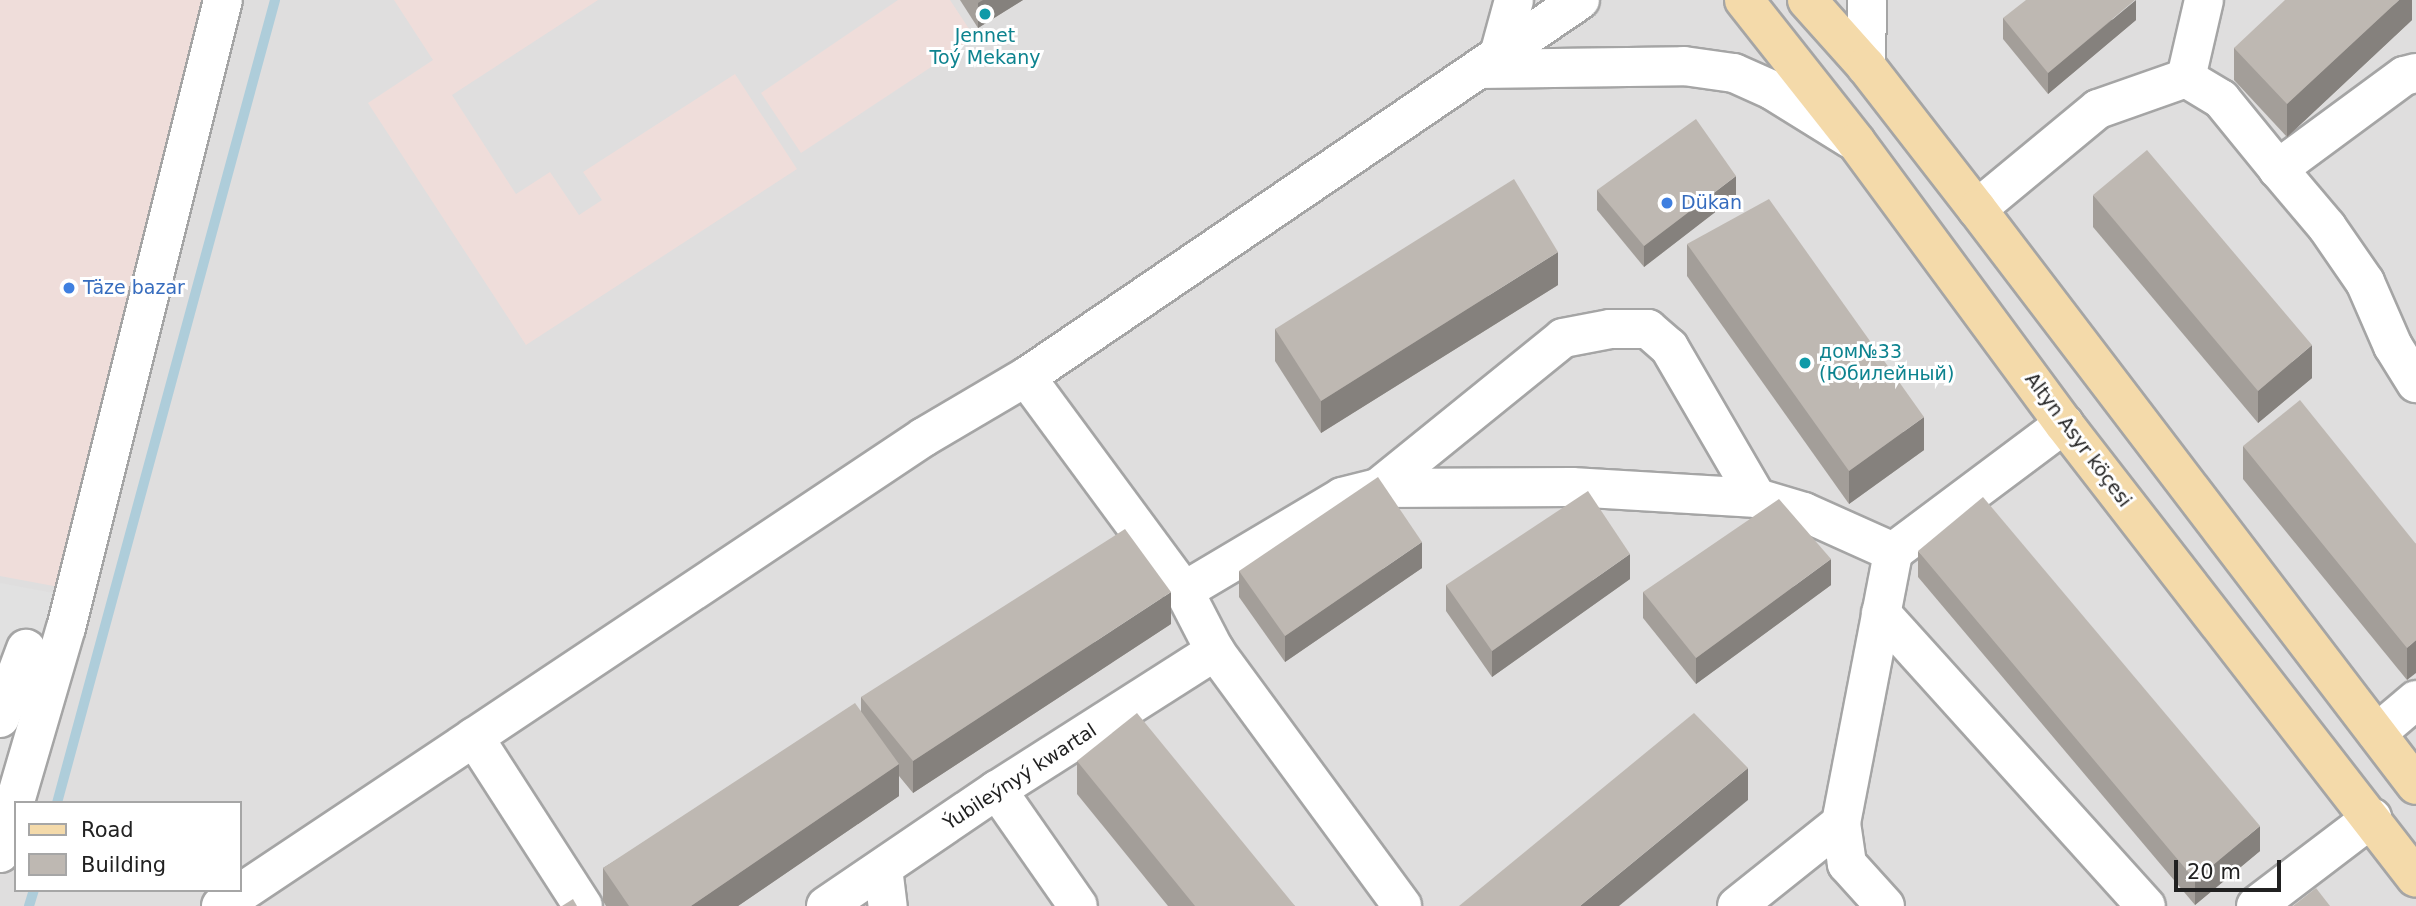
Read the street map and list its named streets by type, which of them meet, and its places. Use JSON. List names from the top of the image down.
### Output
{
  "streets": {
    "main road": ["Altyn Asyr köçesi"],
    "street": ["Ýubileýnyý kwartal"]
  },
  "places": [
    "Jennet Toý Mekany",
    "Dükan",
    "Täze bazar",
    "дом№33 (Юбилейный)"
  ],
  "legend": ["Road", "Building"],
  "scale_bar": "20 m"
}
